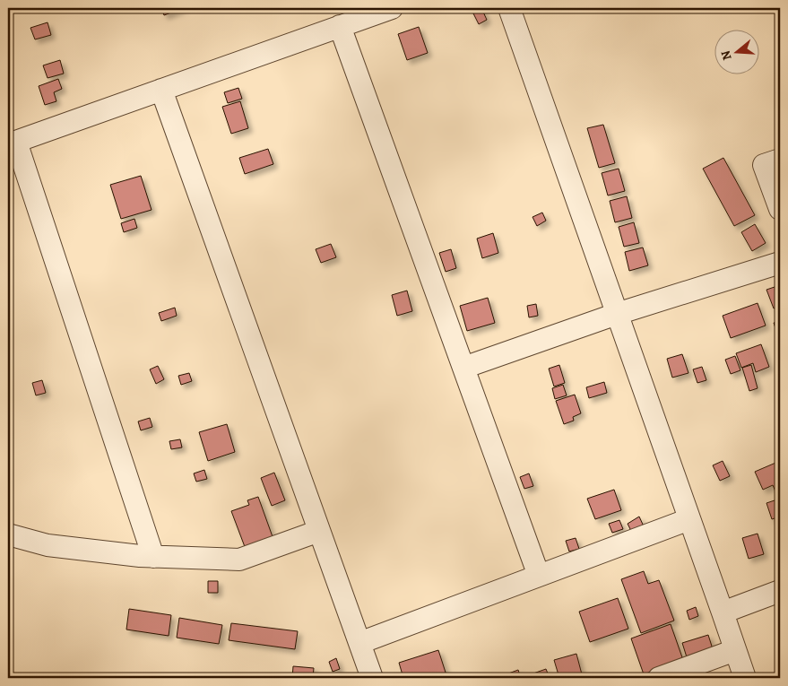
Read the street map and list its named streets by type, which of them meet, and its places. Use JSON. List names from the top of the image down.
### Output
{
  "north": "left"
}
